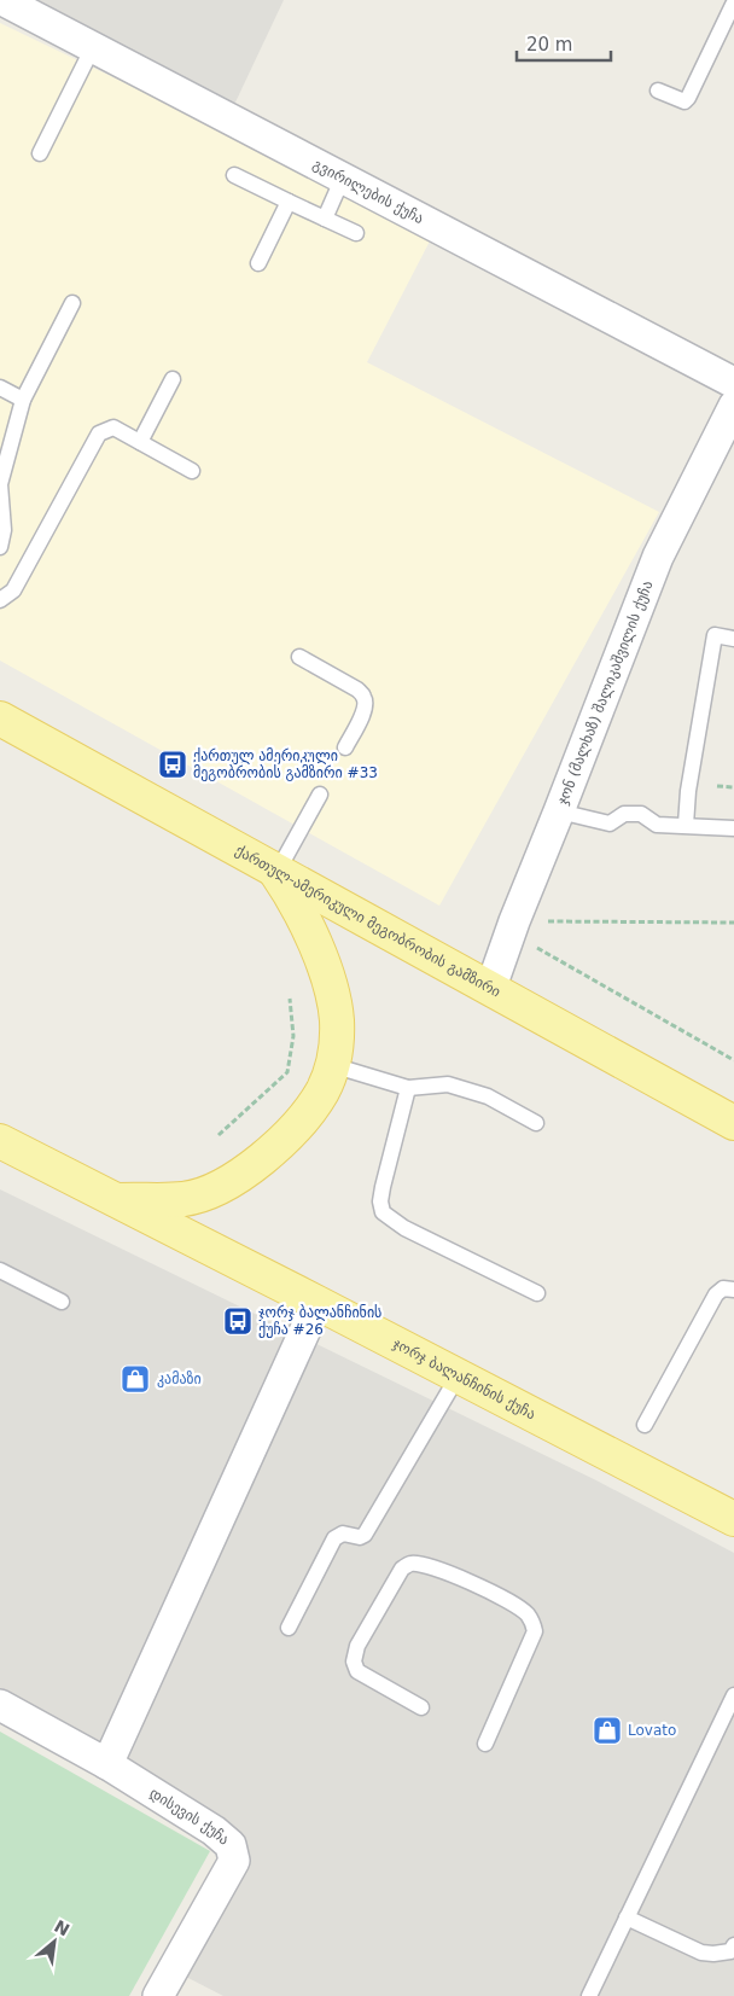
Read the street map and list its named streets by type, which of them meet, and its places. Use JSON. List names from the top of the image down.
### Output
{
  "streets": {
    "main road": ["ქართულ-ამერიკული მეგობრობის გამზირი", "ჯორჯ ბალანჩინის ქუჩა"],
    "street": ["გვირილების ქუჩა", "ჯონ (მალხაზ) შალიკაშვილის ქუჩა", "დისევის ქუჩა"]
  },
  "crossings": [
    ["ჯონ (მალხაზ) შალიკაშვილის ქუჩა", "ქართულ-ამერიკული მეგობრობის გამზირი"]
  ],
  "places": {
    "bus stop": ["ქართულ ამერიკული მეგობრობის გამზირი #33", "ჯორჯ ბალანჩინის ქუჩა #26"],
    "shop": ["კამაზი", "Lovato"]
  },
  "scale_bar": "20 m",
  "north": "top right"
}
